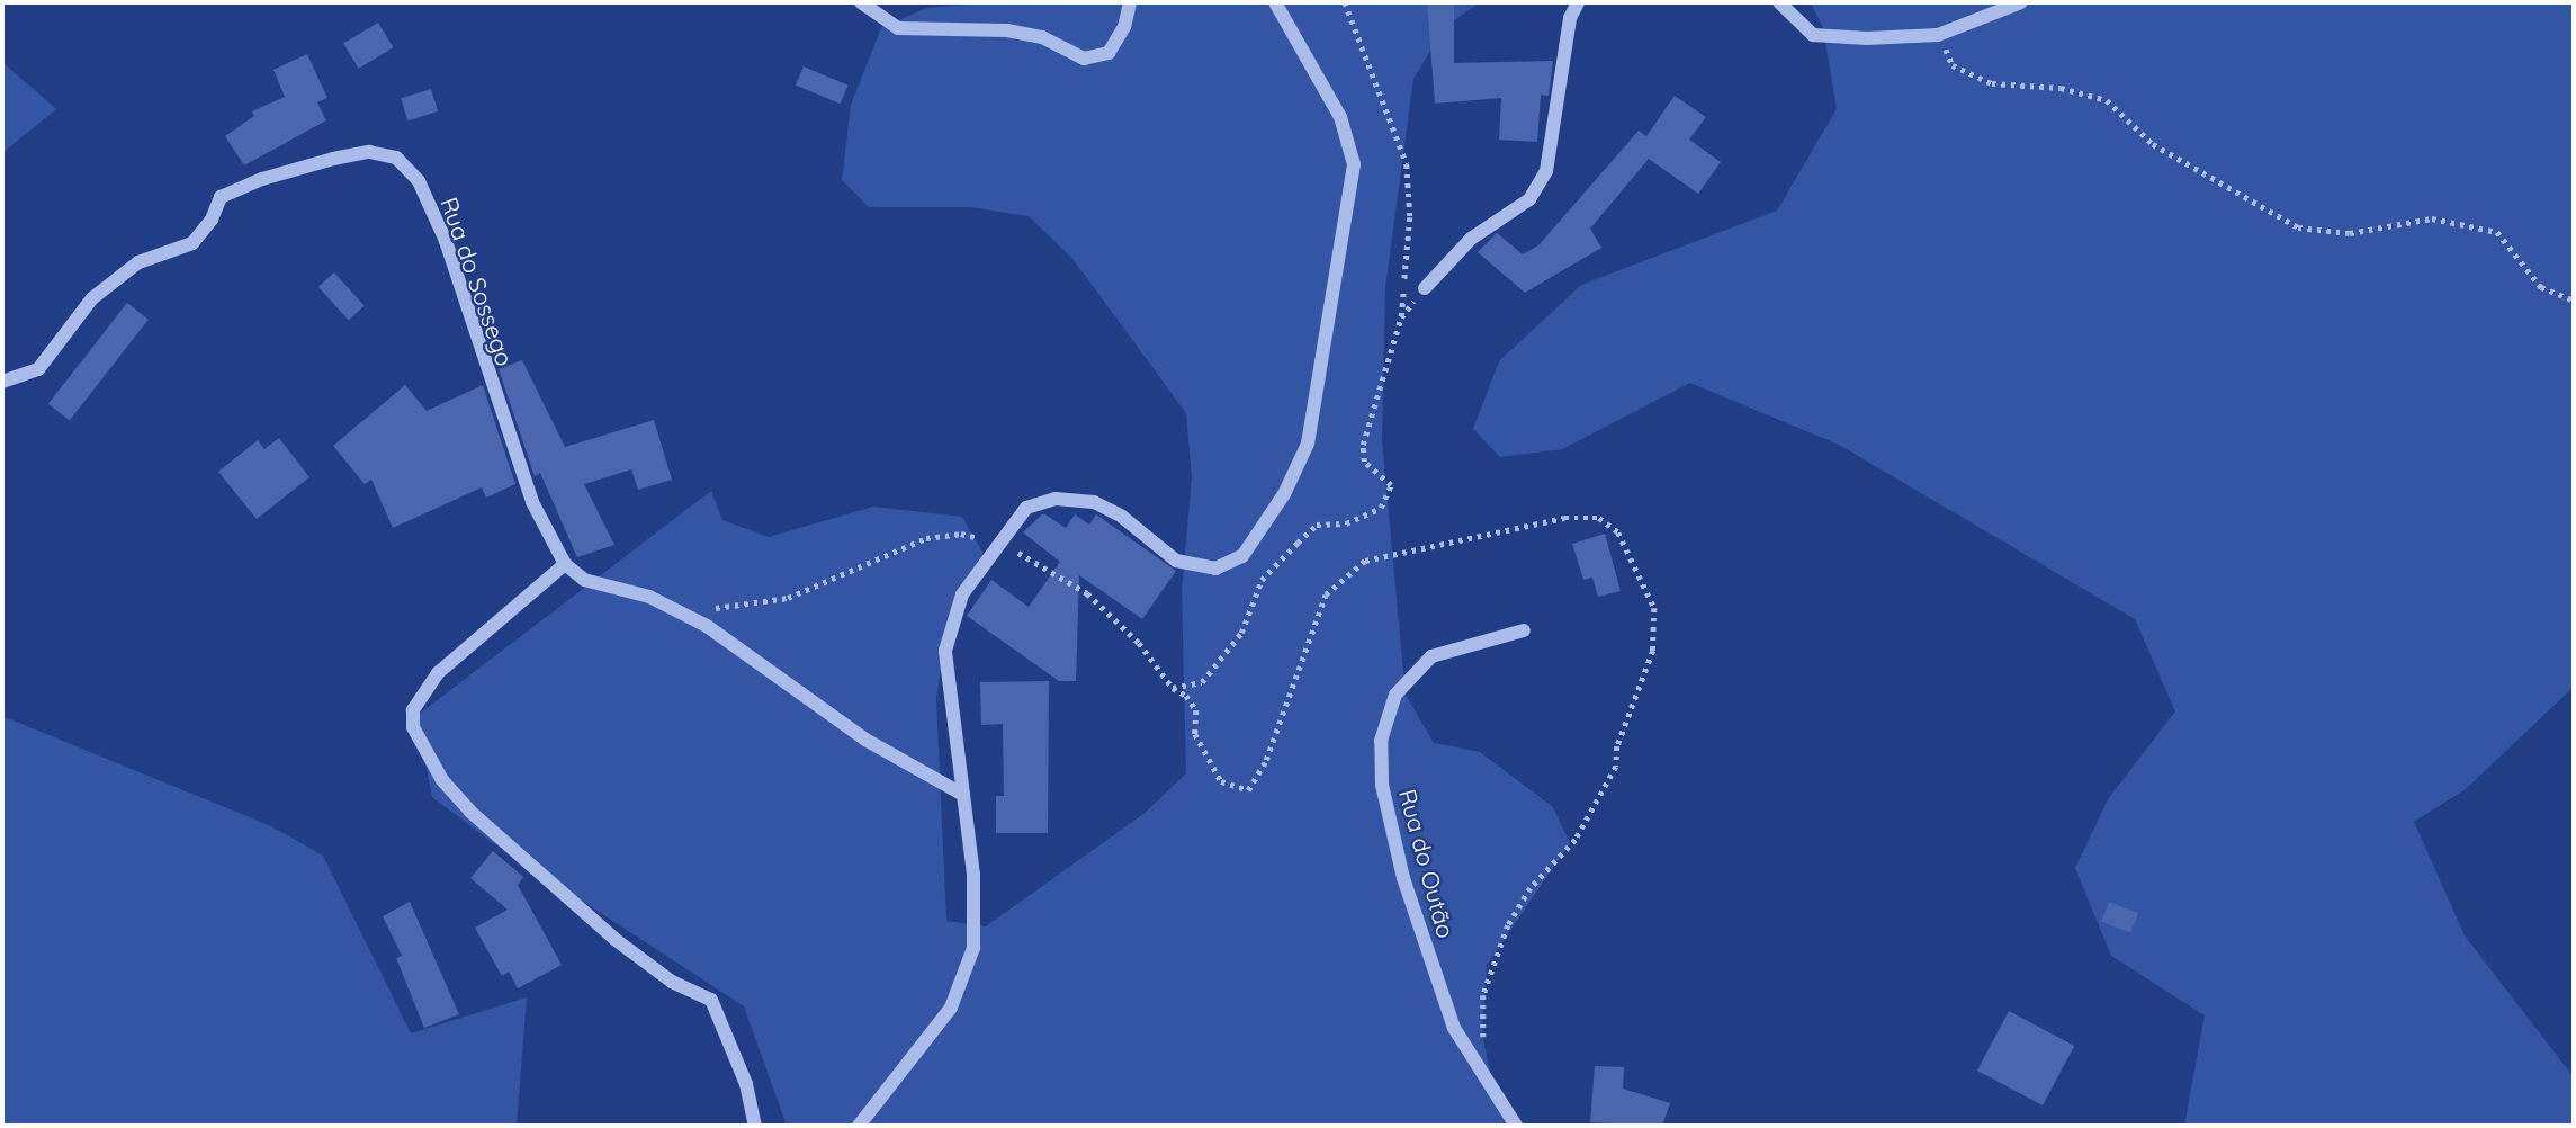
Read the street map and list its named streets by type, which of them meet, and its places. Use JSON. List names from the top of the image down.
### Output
{
  "streets": {
    "street": ["Rua do Sossego", "Rua do Outão"]
  }
}
